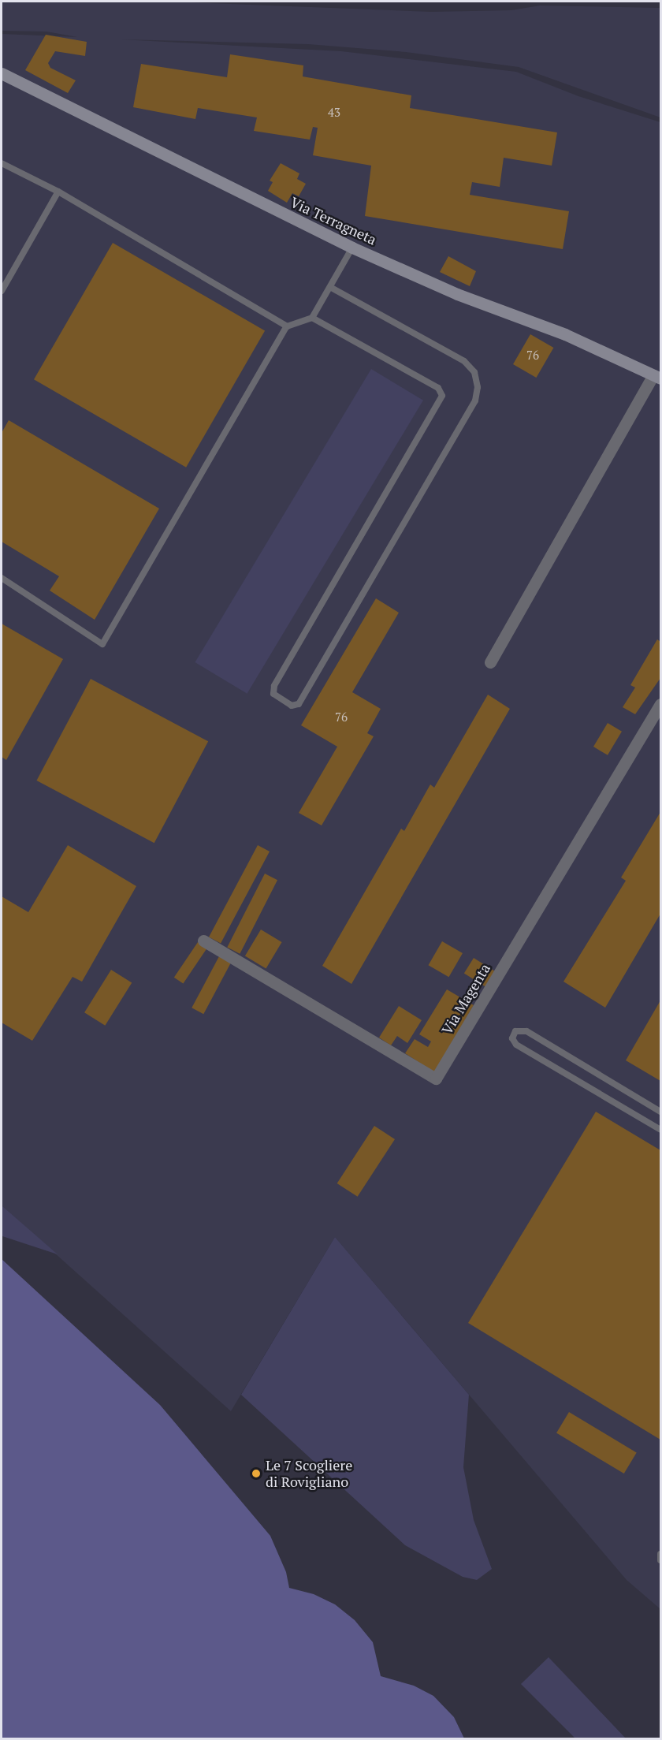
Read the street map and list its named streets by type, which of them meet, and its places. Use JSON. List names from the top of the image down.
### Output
{
  "streets": {
    "street": ["Via Terragneta", "Via Magenta"]
  },
  "places": ["Le 7 Scogliere di Rovigliano"],
  "house_numbers": ["43", "76", "76"]
}
